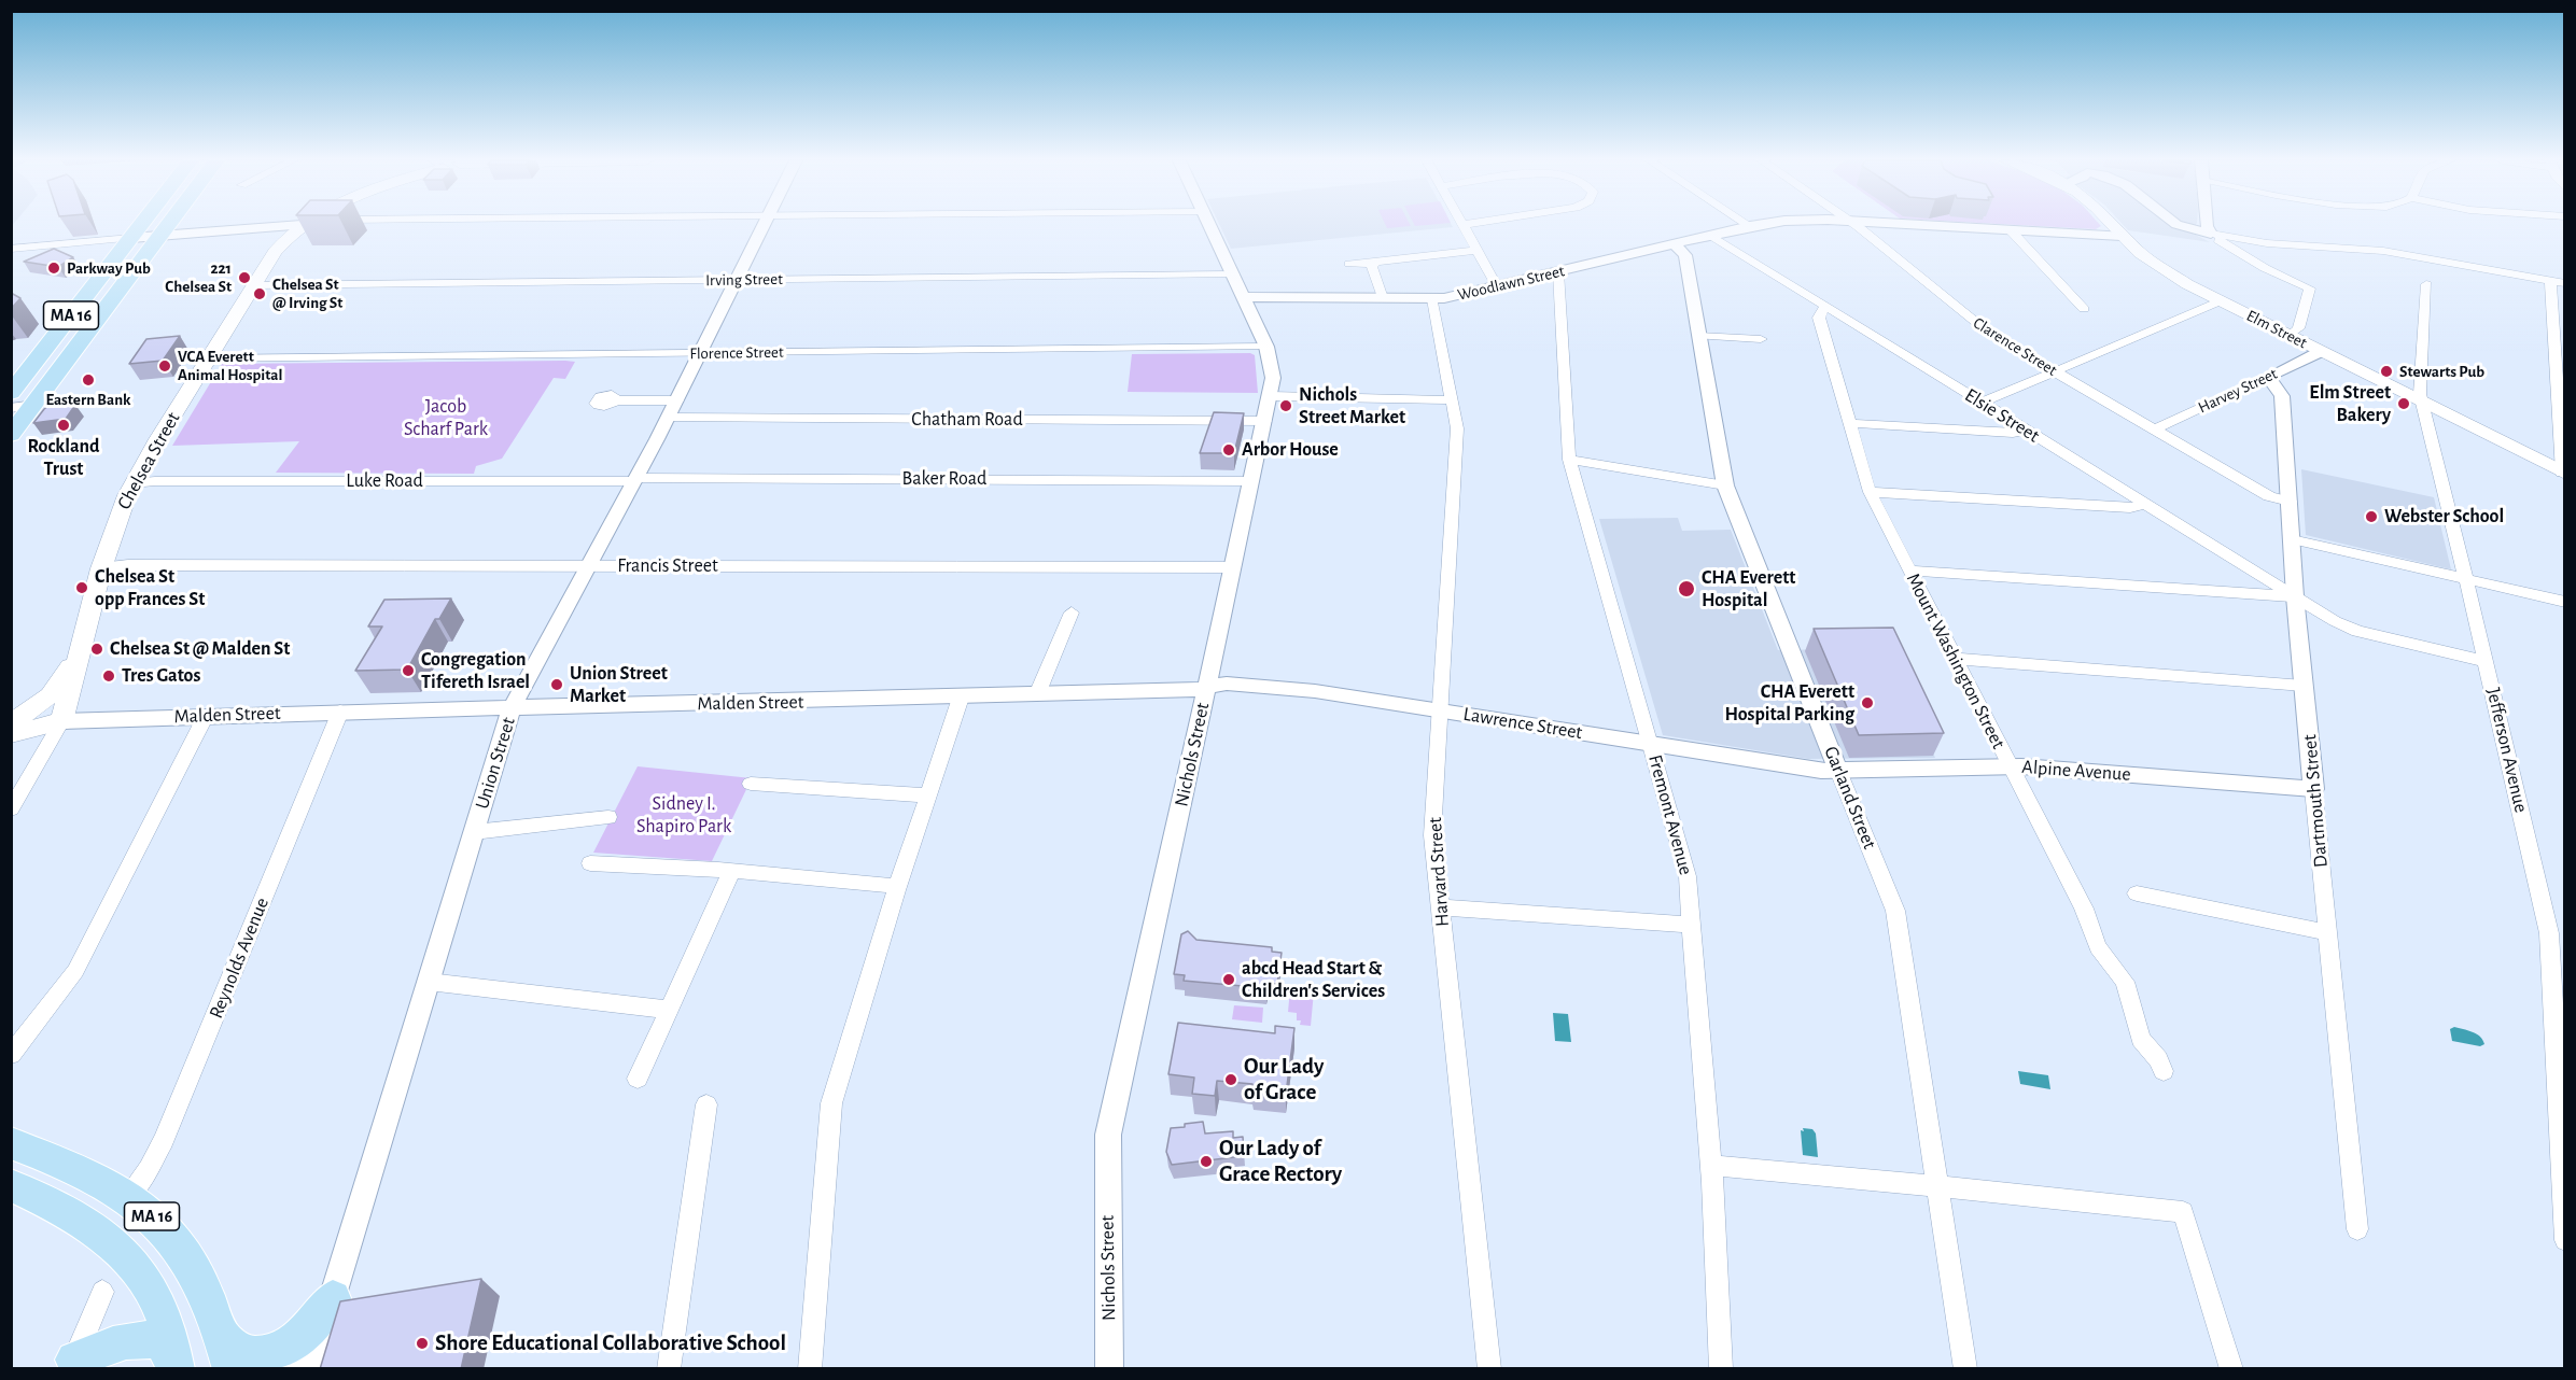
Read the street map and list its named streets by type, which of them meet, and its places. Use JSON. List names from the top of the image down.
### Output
{
  "streets": {
    "highway": ["MA 16"],
    "main road": ["Elm Street", "Chelsea Street"],
    "street": [
      "Irving Street",
      "Woodlawn Street",
      "Clarence Street",
      "Florence Street",
      "Harvey Street",
      "Elsie Street",
      "Chatham Road",
      "Baker Road",
      "Luke Road",
      "Francis Street",
      "Mount Washington Street",
      "Malden Street",
      "Lawrence Street",
      "Jefferson Avenue",
      "Nichols Street",
      "Union Street",
      "Alpine Avenue",
      "Garland Street",
      "Dartmouth Street",
      "Fremont Avenue",
      "Harvard Street",
      "Reynolds Avenue"
    ]
  },
  "crossings": [
    ["Irving Street", "Chelsea Street"],
    ["Irving Street", "Nichols Street"],
    ["Irving Street", "Union Street"],
    ["Woodlawn Street", "Elm Street"],
    ["Woodlawn Street", "Elsie Street"],
    ["Woodlawn Street", "Nichols Street"],
    ["Woodlawn Street", "Garland Street"],
    ["Woodlawn Street", "Fremont Avenue"],
    ["Woodlawn Street", "Harvard Street"],
    ["MA 16", "Reynolds Avenue"],
    ["Elm Street", "Harvey Street"],
    ["Elm Street", "Jefferson Avenue"],
    ["Clarence Street", "Harvey Street"],
    ["Clarence Street", "Dartmouth Street"],
    ["Florence Street", "Chelsea Street"],
    ["Florence Street", "Nichols Street"],
    ["Florence Street", "Union Street"],
    ["Harvey Street", "Dartmouth Street"],
    ["Elsie Street", "Mount Washington Street"],
    ["Elsie Street", "Jefferson Avenue"],
    ["Elsie Street", "Dartmouth Street"],
    ["Chatham Road", "Nichols Street"],
    ["Chatham Road", "Union Street"],
    ["Chelsea Street", "Luke Road"],
    ["Chelsea Street", "Francis Street"],
    ["Chelsea Street", "Malden Street"],
    ["Baker Road", "Luke Road"],
    ["Baker Road", "Nichols Street"],
    ["Baker Road", "Union Street"],
    ["Luke Road", "Union Street"],
    ["Francis Street", "Nichols Street"],
    ["Francis Street", "Union Street"],
    ["Mount Washington Street", "Alpine Avenue"],
    ["Malden Street", "Lawrence Street"],
    ["Malden Street", "Nichols Street"],
    ["Malden Street", "Union Street"],
    ["Malden Street", "Reynolds Avenue"],
    ["Lawrence Street", "Nichols Street"],
    ["Lawrence Street", "Alpine Avenue"],
    ["Lawrence Street", "Garland Street"],
    ["Lawrence Street", "Fremont Avenue"],
    ["Lawrence Street", "Harvard Street"],
    ["Alpine Avenue", "Garland Street"],
    ["Alpine Avenue", "Dartmouth Street"]
  ],
  "parks": ["Jacob Scharf Park", "Sidney I. Shapiro Park"],
  "places": [
    "Parkway Pub",
    "221 Chelsea St",
    "Chelsea St @ Irving St",
    "VCA Everett Animal Hospital",
    "Stewarts Pub",
    "Eastern Bank",
    "Elm Street Bakery",
    "Nichols Street Market",
    "Rockland Trust",
    "Arbor House",
    "Webster School",
    "Chelsea St opp Frances St",
    "CHA Everett Hospital",
    "Chelsea St @ Malden St",
    "Congregation Tifereth Israel",
    "Tres Gatos",
    "Union Street Market",
    "CHA Everett Hospital Parking",
    "abcd Head Start & Children's Services",
    "Our Lady of Grace",
    "Our Lady of Grace Rectory",
    "Shore Educational Collaborative School"
  ]
}
